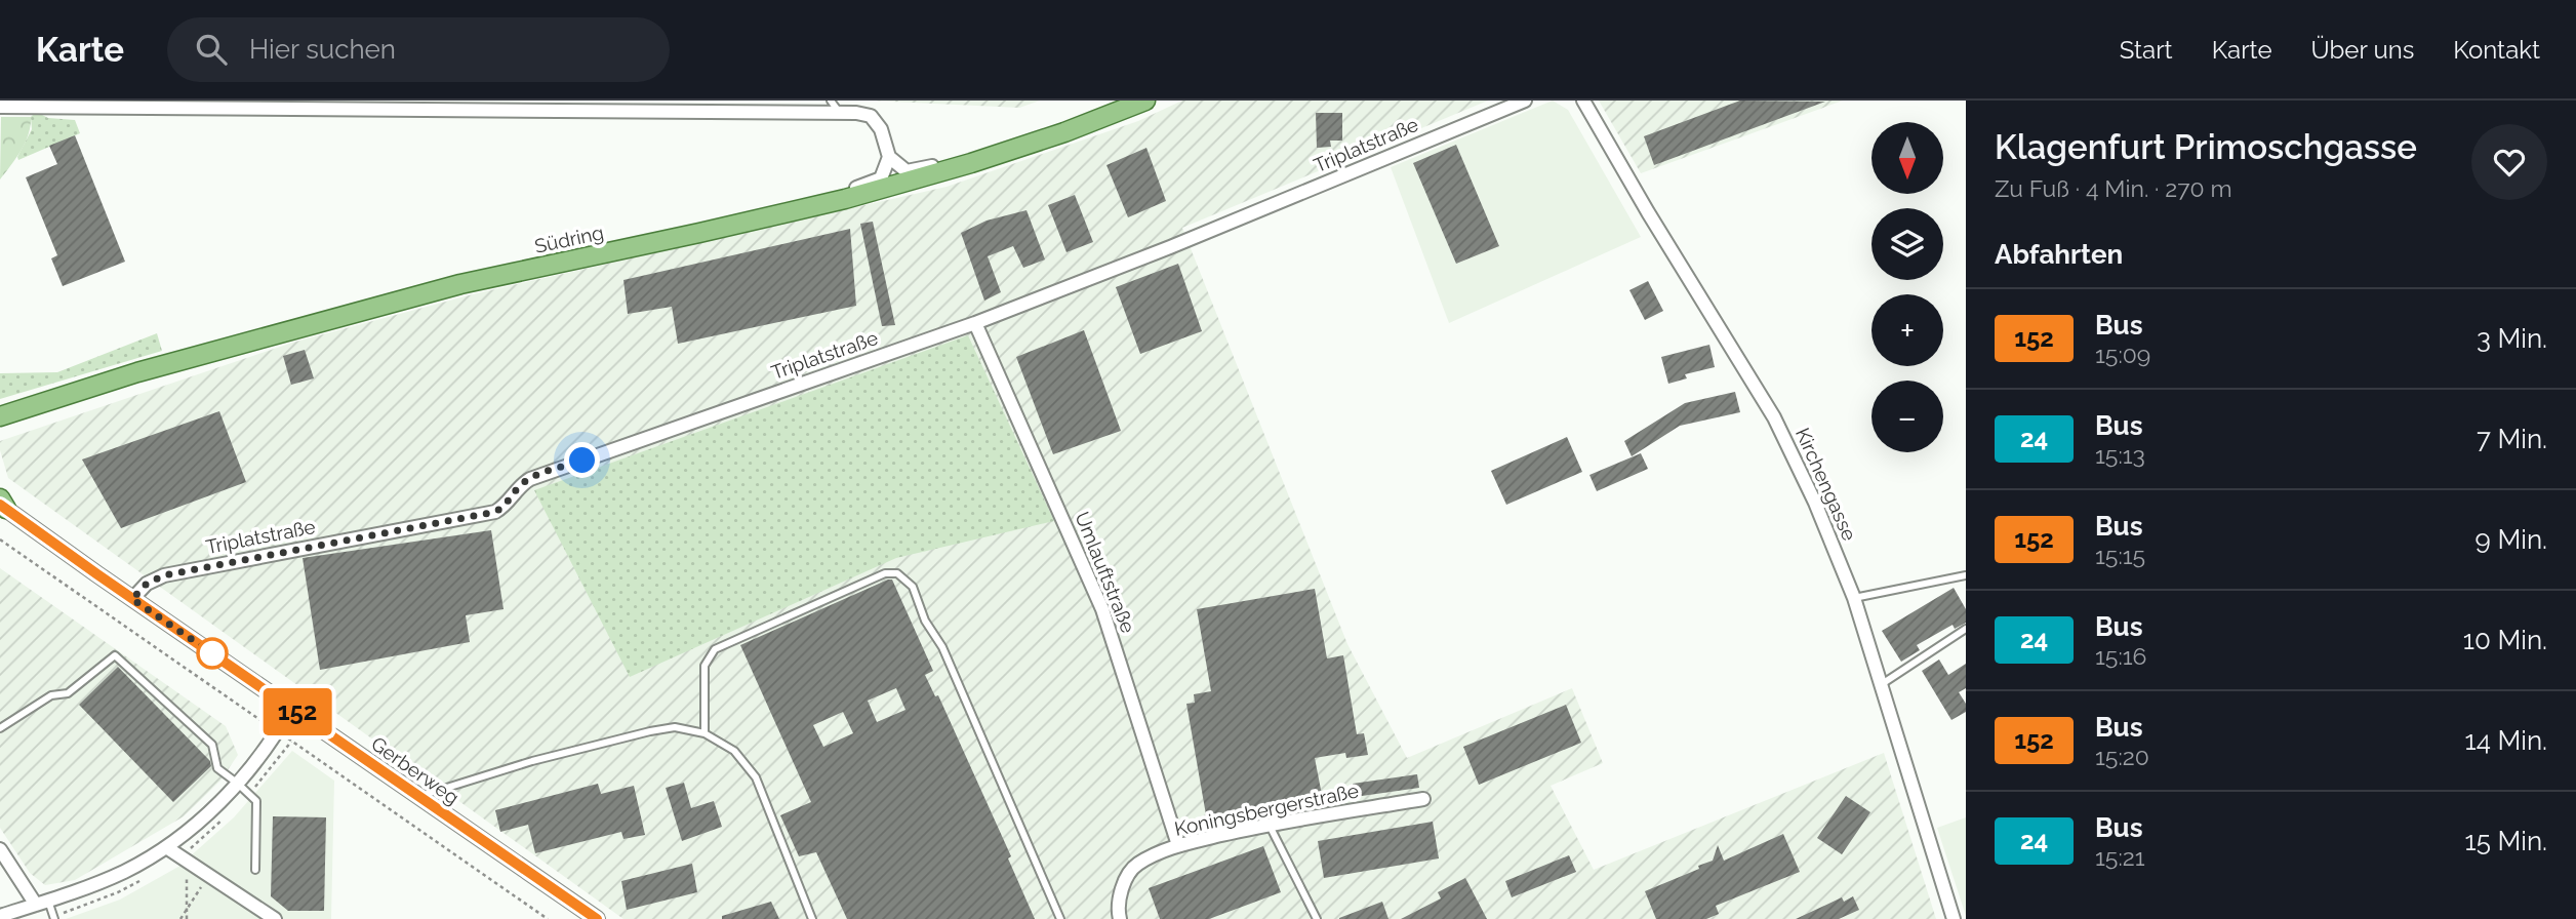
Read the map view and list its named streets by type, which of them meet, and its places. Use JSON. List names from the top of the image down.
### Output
{
  "streets": {
    "main road": ["Südring"],
    "street": [
      "Triplatstraße",
      "Kirchengasse",
      "Umlauftstraße",
      "Gerberweg",
      "Koningsbergerstraße"
    ]
  },
  "crossings": [
    ["Triplatstraße", "Umlauftstraße"],
    ["Triplatstraße", "Gerberweg"],
    ["Umlauftstraße", "Koningsbergerstraße"]
  ],
  "lines": ["bus line 152"],
  "north": "bottom",
  "page": {
    "header": "Karte",
    "search": "Hier suchen",
    "nav": [
      "Start",
      "Karte",
      "Über uns",
      "Kontakt"
    ],
    "on_map": "152",
    "heading": [
      ["Klagenfurt Primoschgasse", "Zu Fuß · 4 Min. · 270 m"],
      "Abfahrten"
    ],
    "map_buttons": ["+", "−"],
    "list": [
      {
        "mark": "152",
        "name": "Bus",
        "note": "15:09",
        "value": "3 Min."
      },
      {
        "mark": "24",
        "name": "Bus",
        "note": "15:13",
        "value": "7 Min."
      },
      {
        "mark": "152",
        "name": "Bus",
        "note": "15:15",
        "value": "9 Min."
      },
      {
        "mark": "24",
        "name": "Bus",
        "note": "15:16",
        "value": "10 Min."
      },
      {
        "mark": "152",
        "name": "Bus",
        "note": "15:20",
        "value": "14 Min."
      },
      {
        "mark": "24",
        "name": "Bus",
        "note": "15:21",
        "value": "15 Min."
      }
    ]
  }
}
